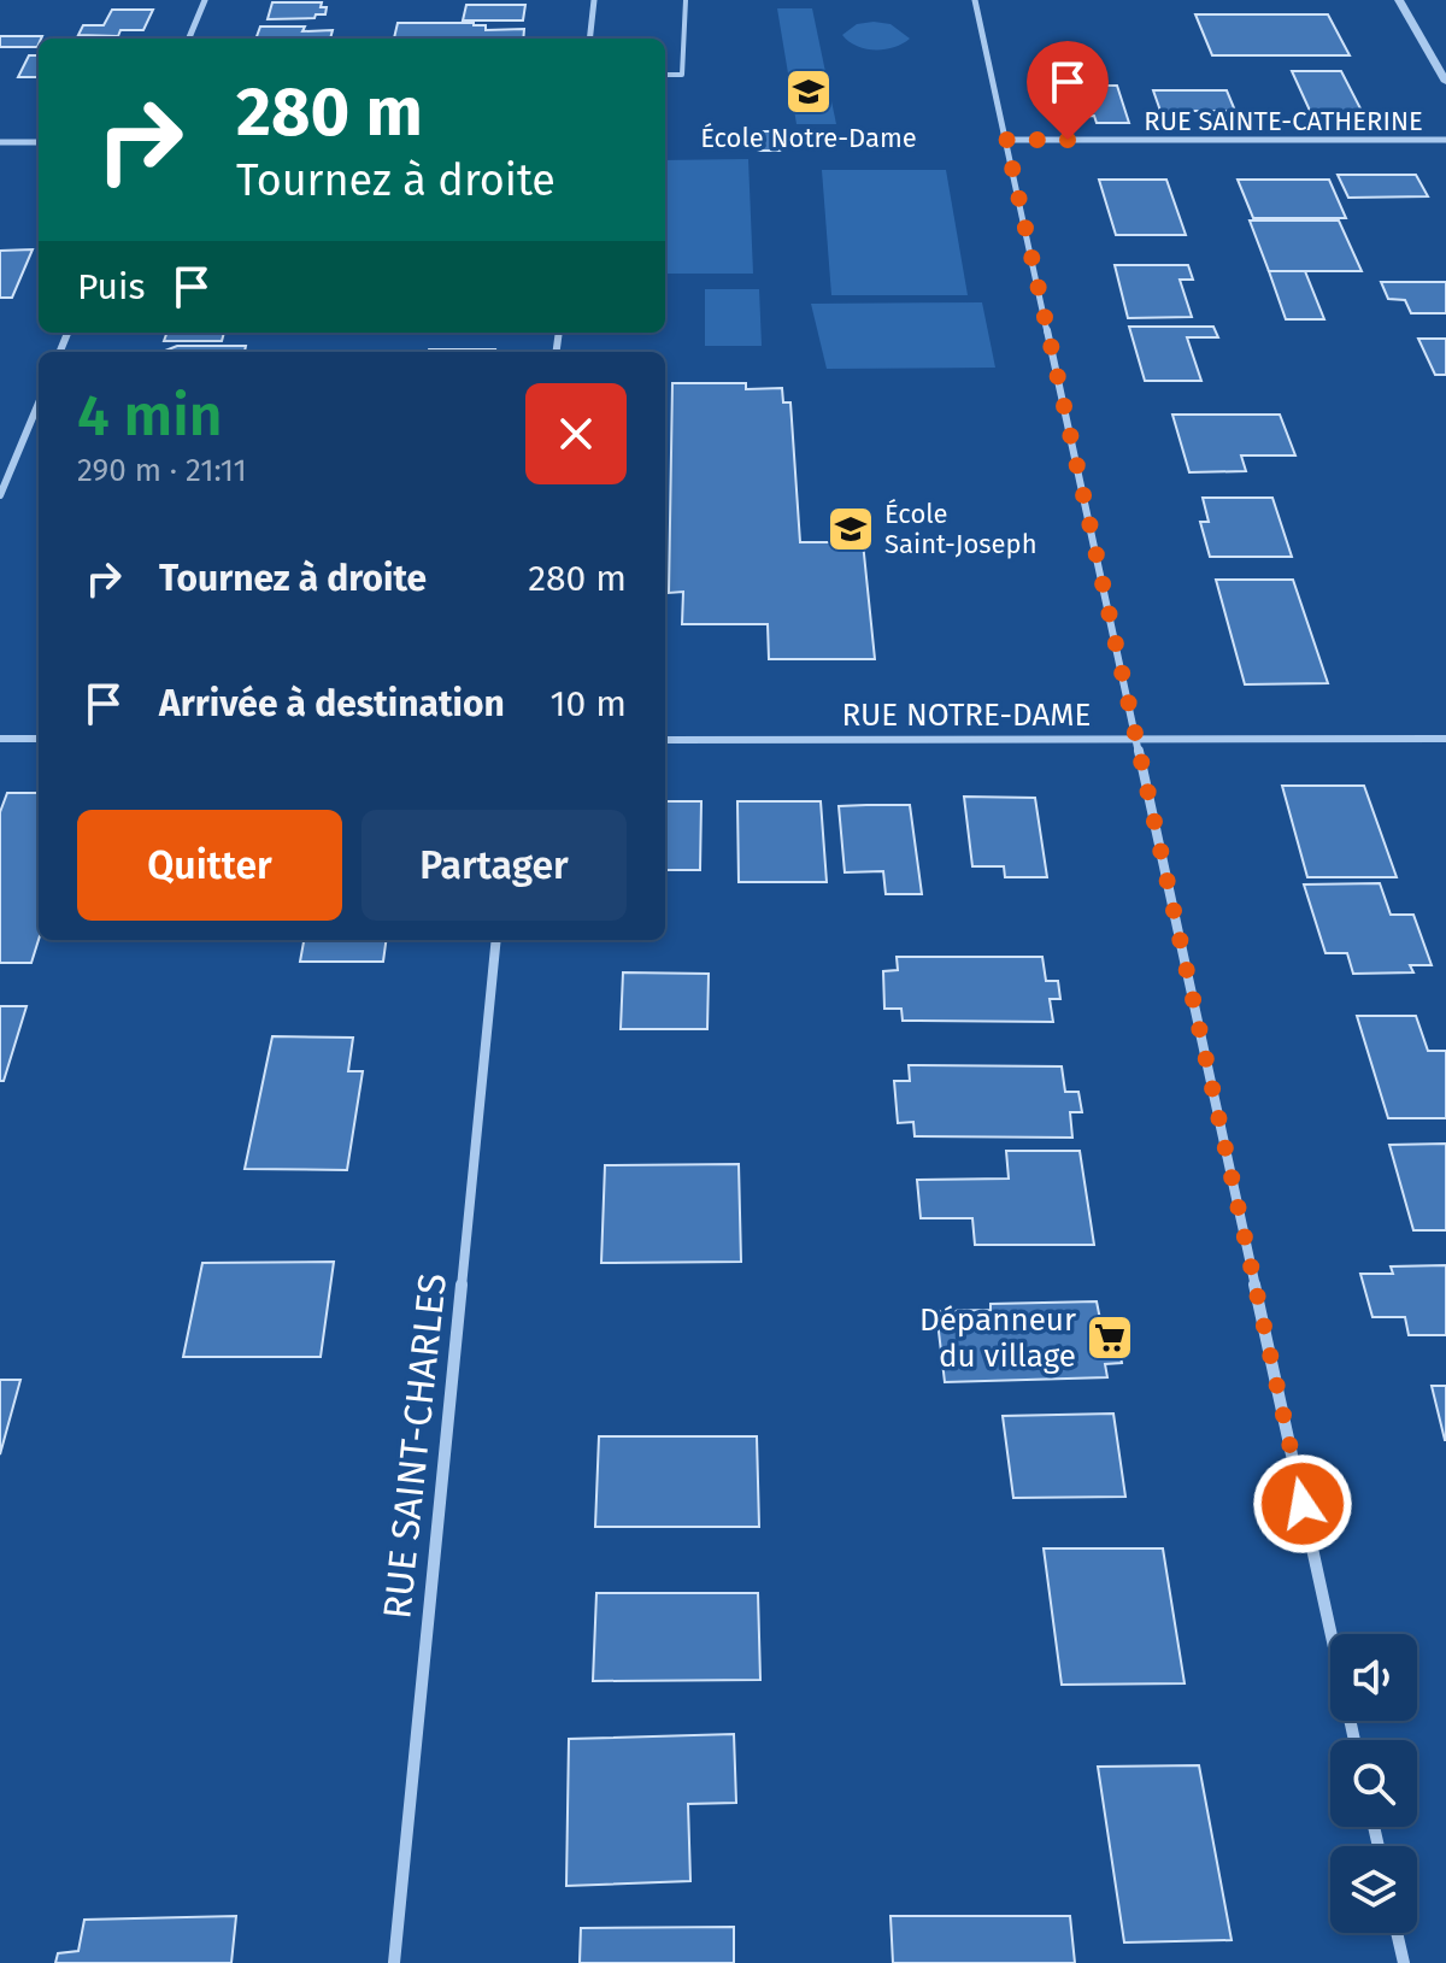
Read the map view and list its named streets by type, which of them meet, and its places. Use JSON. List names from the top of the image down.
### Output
{
  "streets": {
    "street": ["RUE SAINTE-CATHERINE", "RUE NOTRE-DAME", "RUE SAINT-CHARLES"]
  },
  "places": {
    "school or university": ["École Notre-Dame", "École Saint-Joseph"],
    "supermarket": ["Dépanneur du village"]
  },
  "page": {
    "turn": ["280 m", "Tournez à droite"],
    "then": "Puis",
    "heading": ["4 min", "290 m · 21:11"],
    "list": [
      {
        "name": "Tournez à droite",
        "value": "280 m"
      },
      {
        "name": "Arrivée à destination",
        "value": "10 m"
      }
    ],
    "buttons": ["Quitter", "Partager"]
  }
}
